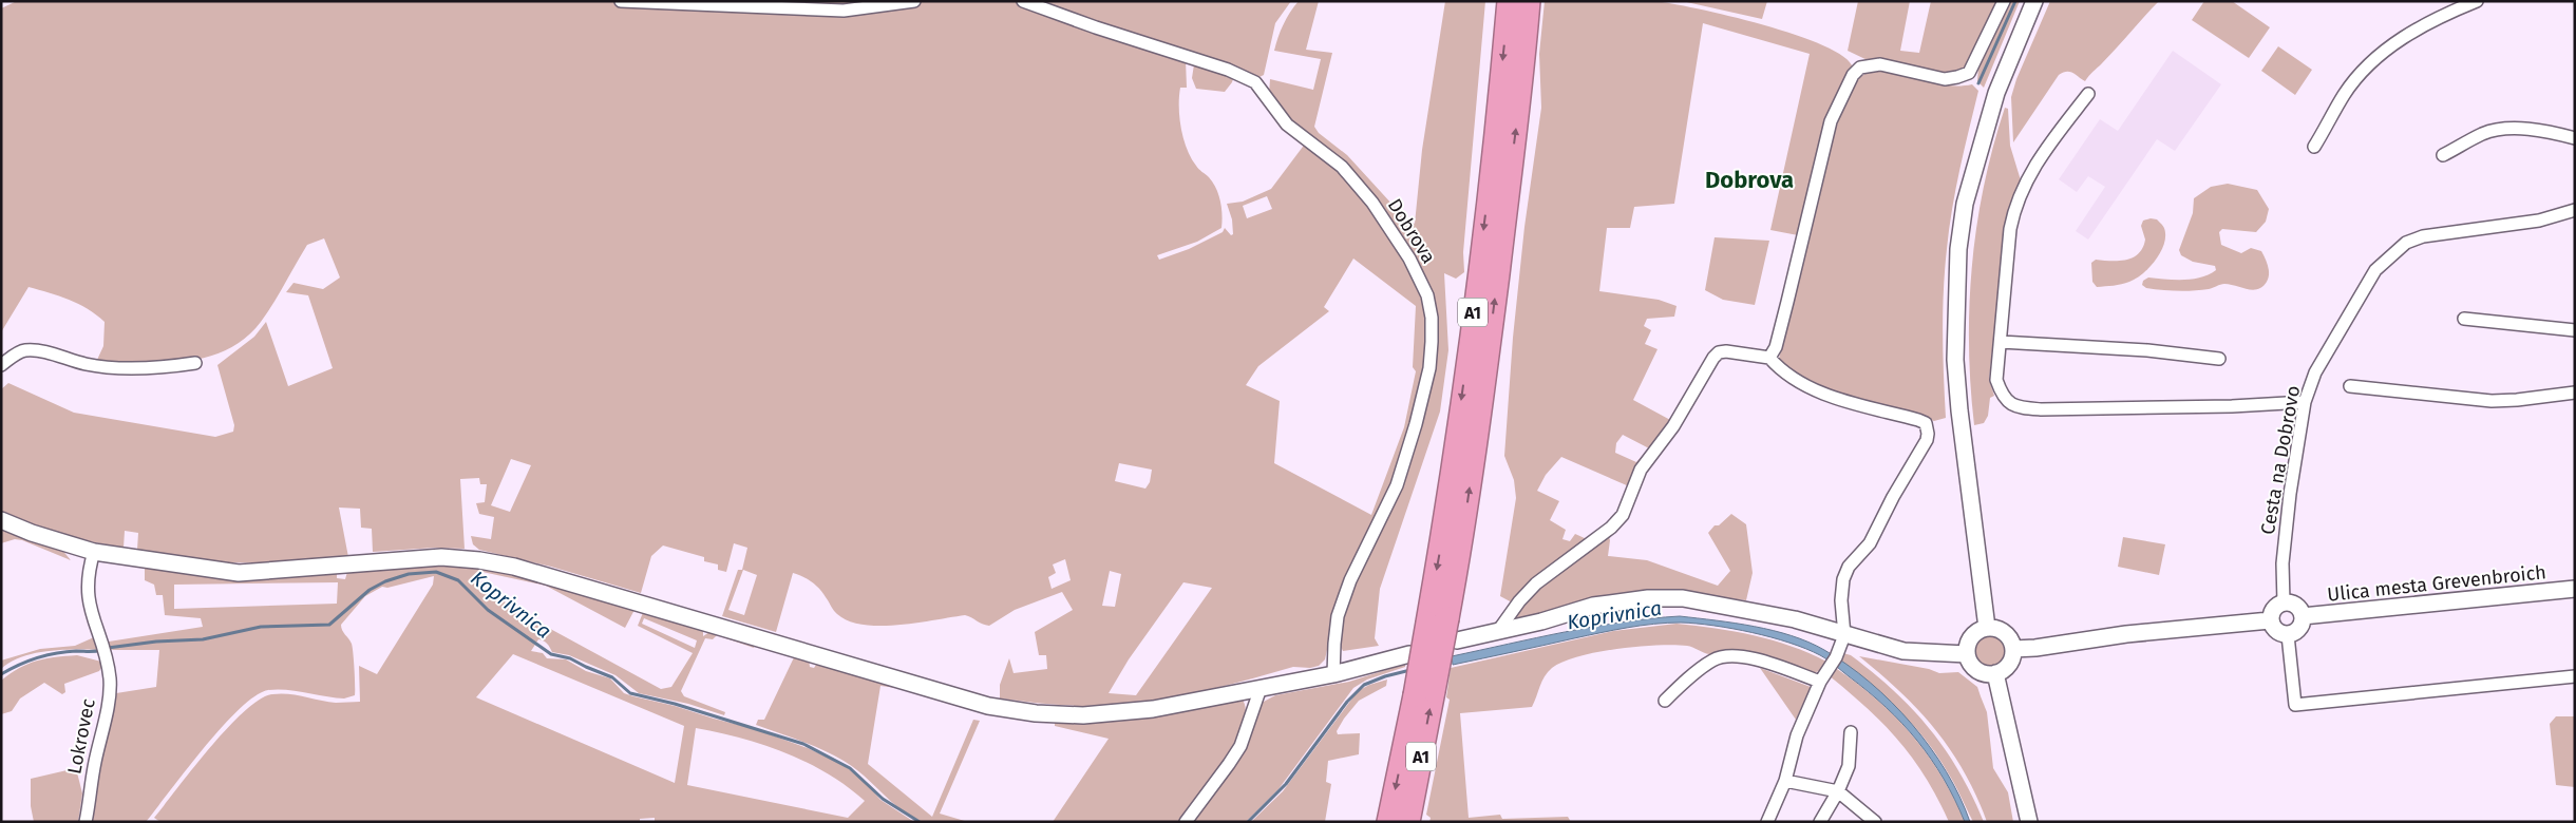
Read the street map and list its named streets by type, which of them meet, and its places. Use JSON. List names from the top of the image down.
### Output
{
  "streets": {
    "highway": ["A1"],
    "street": [
      "Dobrova",
      "Cesta na Dobrovo",
      "Ulica mesta Grevenbroich",
      "Lokrovec"
    ]
  },
  "crossings": [
    ["Cesta na Dobrovo", "Ulica mesta Grevenbroich"]
  ],
  "districts": ["Dobrova"],
  "water": ["Koprivnica"]
}
